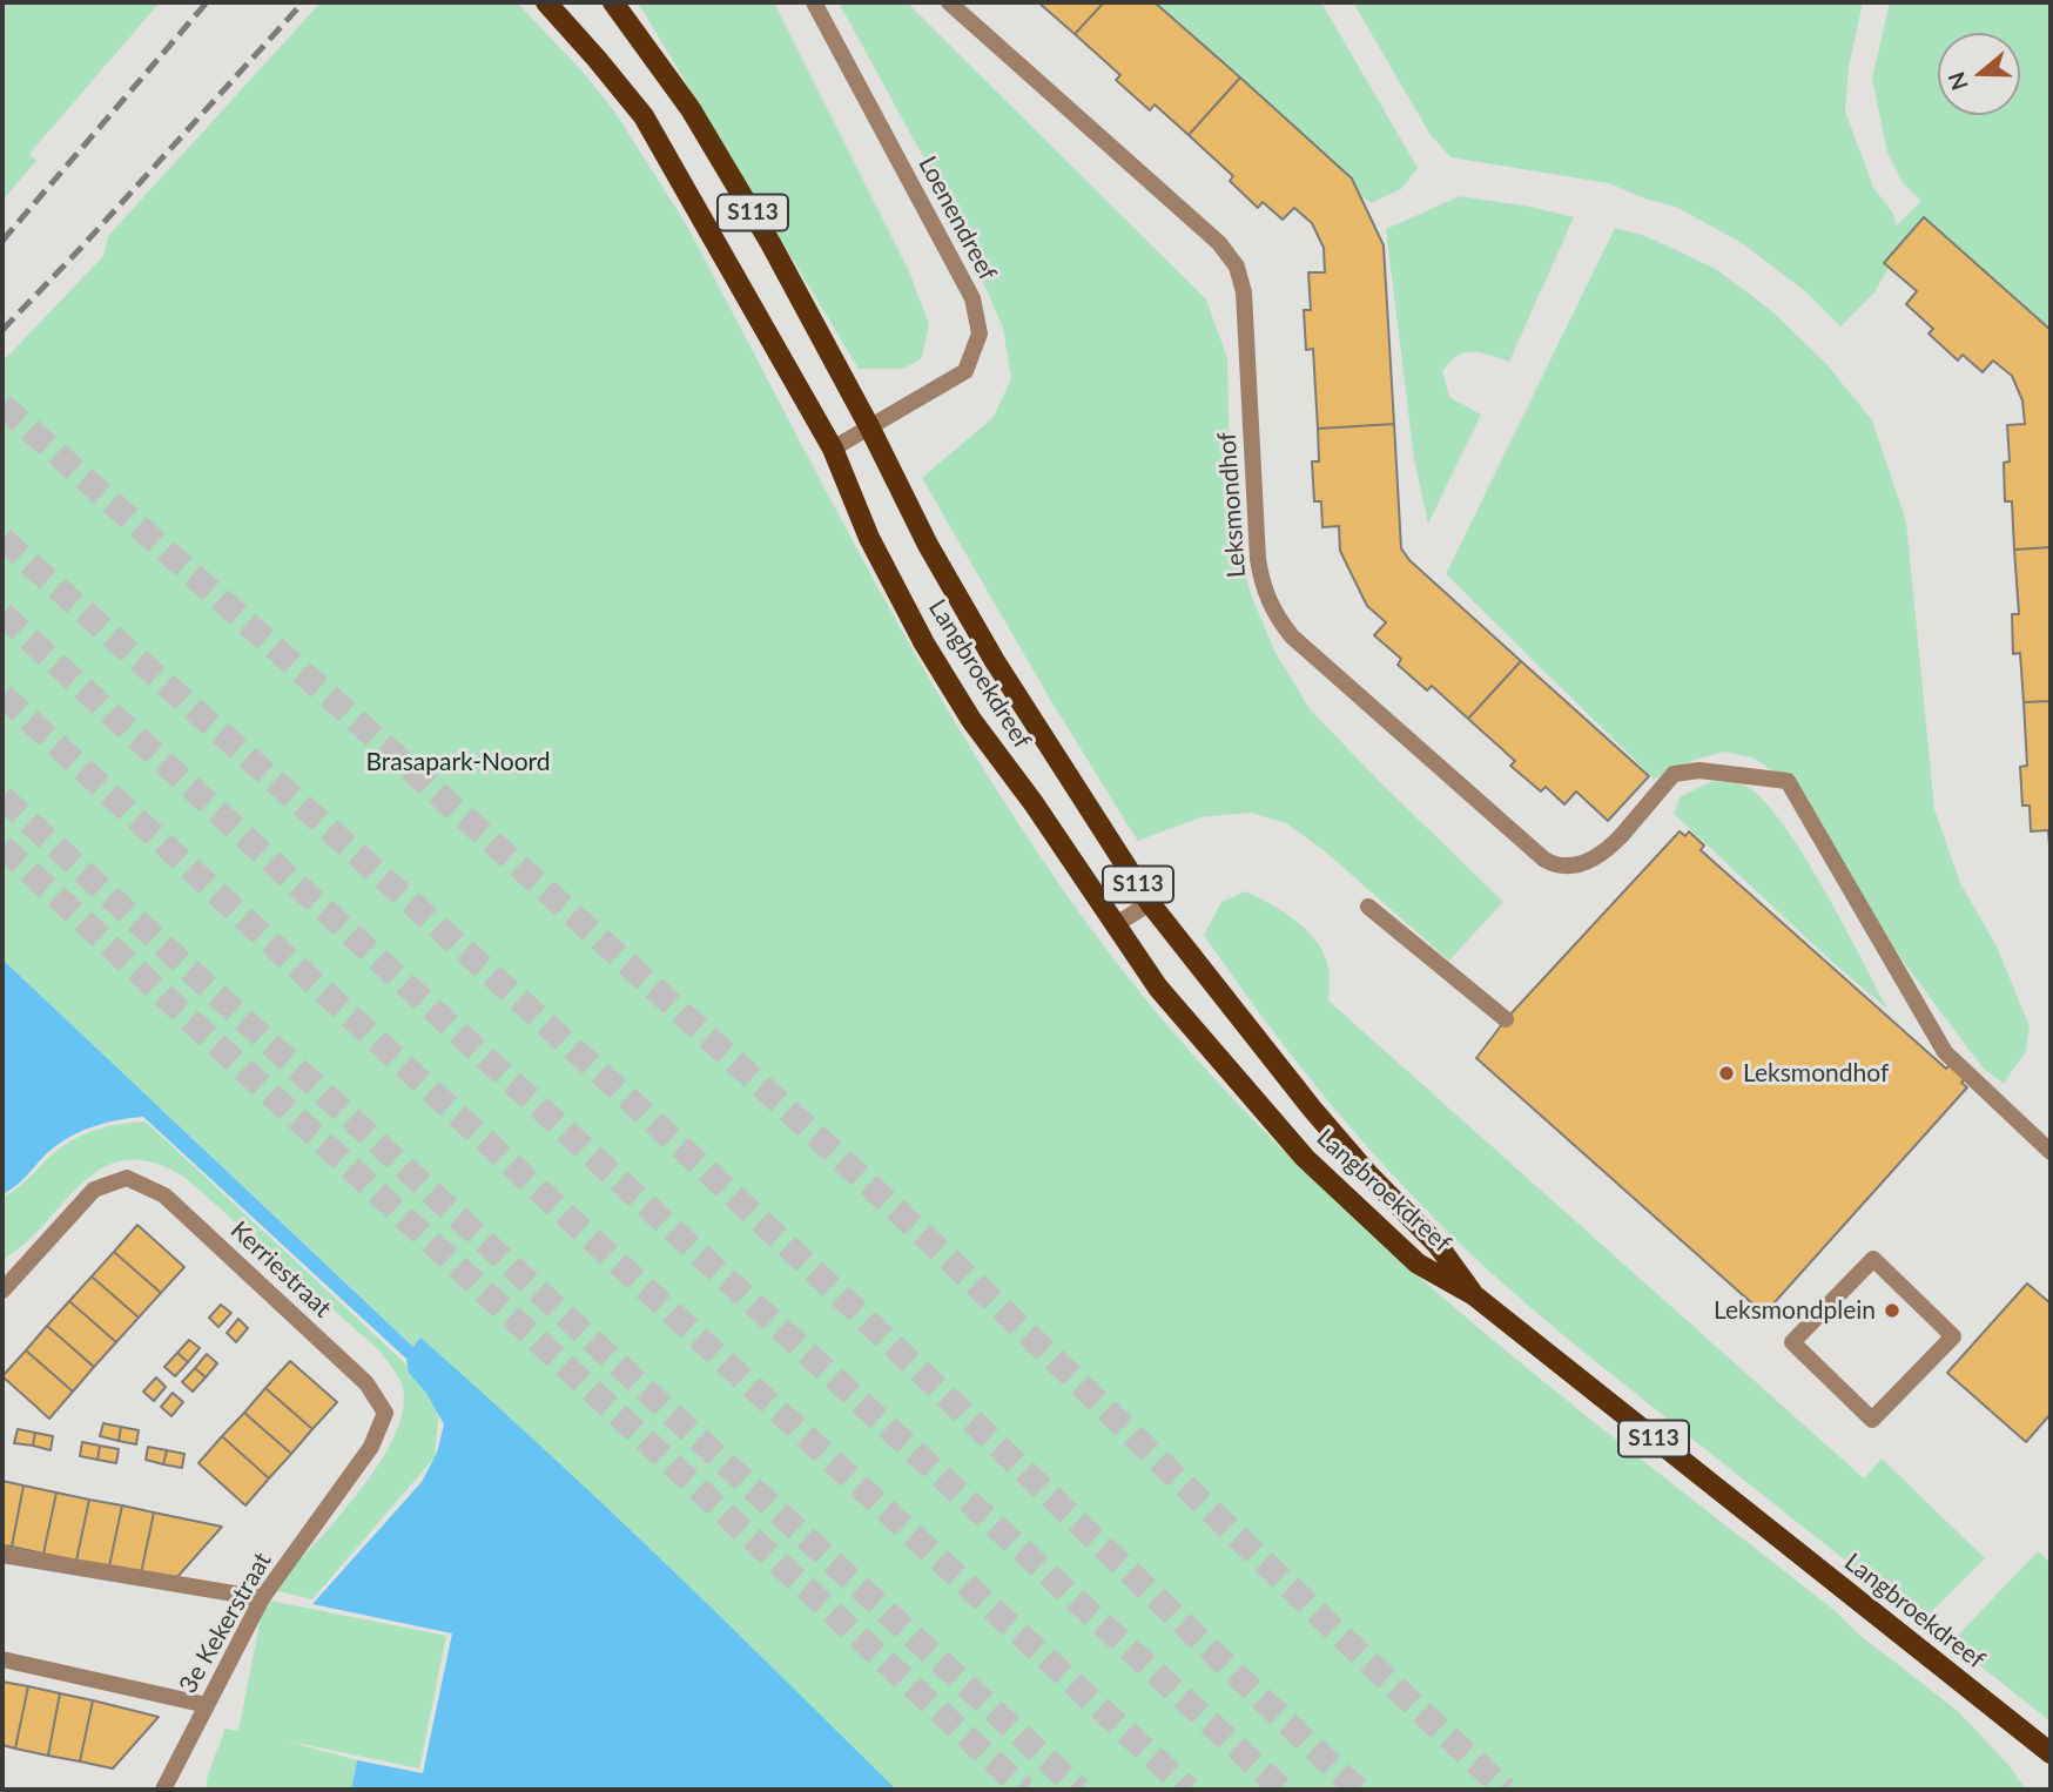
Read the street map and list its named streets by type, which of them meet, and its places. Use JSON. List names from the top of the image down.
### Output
{
  "streets": {
    "main road": ["S113", "Langbroekdreef"],
    "street": [
      "Loenendreef",
      "Leksmondhof",
      "Kerriestraat",
      "3e Kekerstraat"
    ]
  },
  "crossings": [
    ["Loenendreef", "Langbroekdreef"],
    ["Kerriestraat", "3e Kekerstraat"]
  ],
  "parks": ["Brasapark-Noord"],
  "places": ["Leksmondhof", "Leksmondplein"],
  "north": "left"
}
